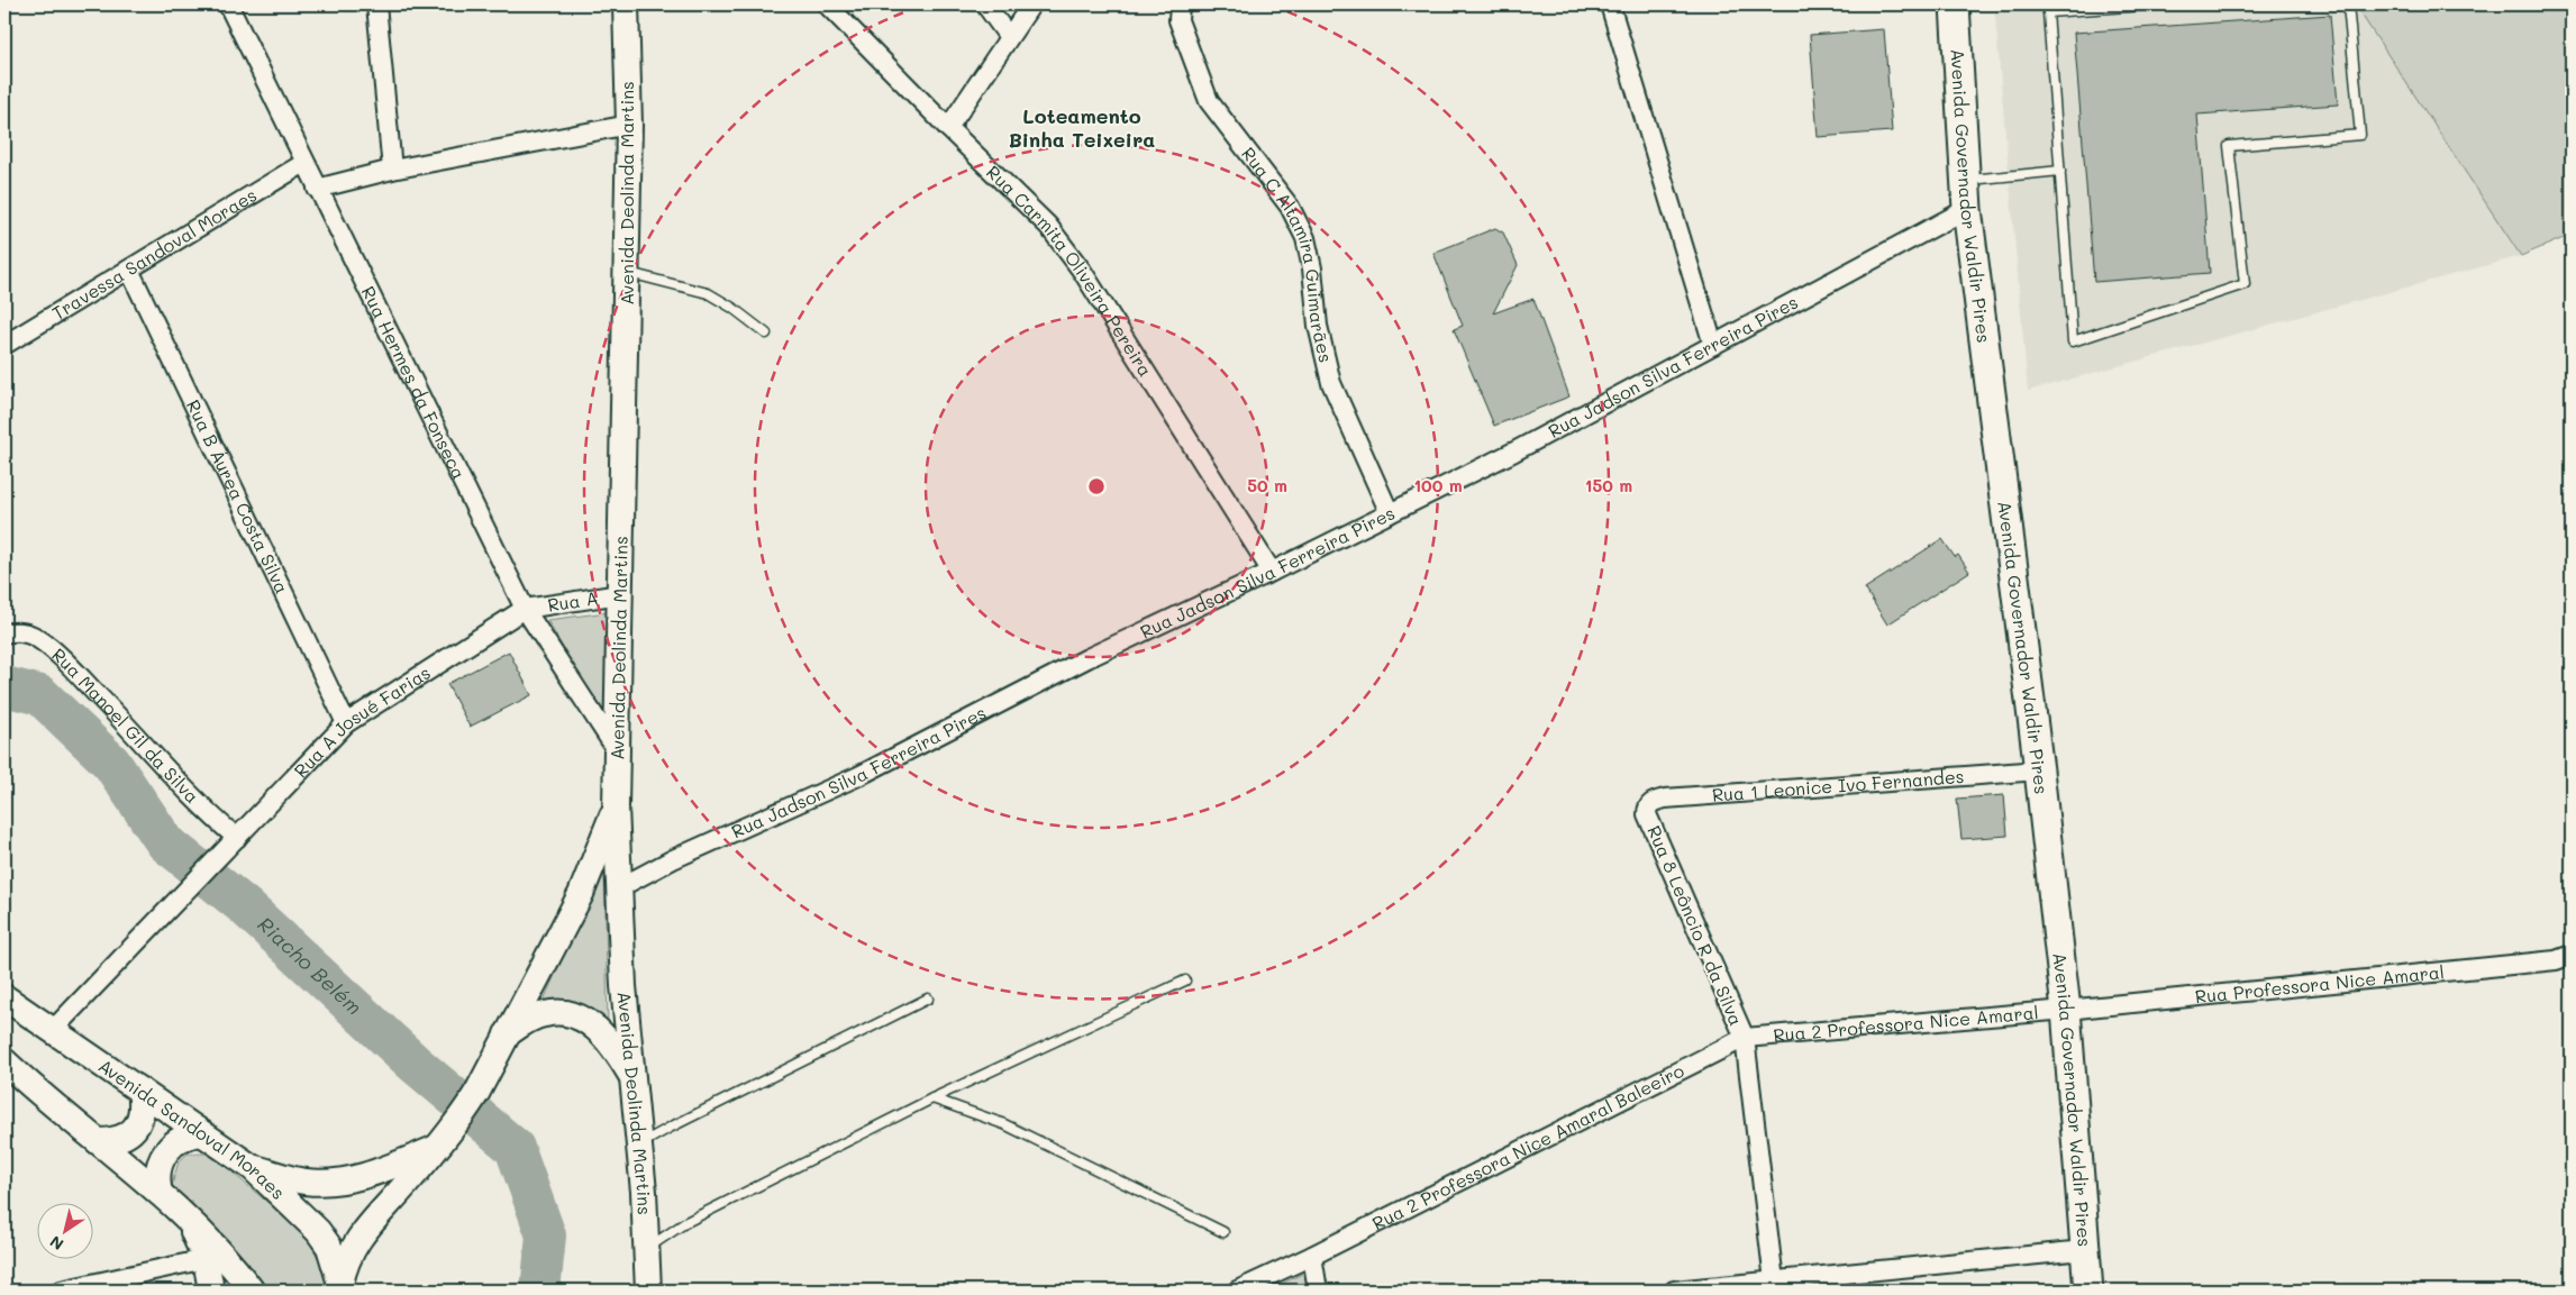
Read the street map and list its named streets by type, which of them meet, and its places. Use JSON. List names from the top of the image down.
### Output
{
  "streets": {
    "main road": ["Avenida Deolinda Martins", "Avenida Governador Waldir Pires", "Avenida Sandoval Moraes"],
    "street": [
      "Travessa Sandoval Moraes",
      "Rua C Altamira Guimarães",
      "Rua Carmita Oliveira Pereira",
      "Rua Jadson Silva Ferreira Pires",
      "Rua Hermes da Fonseca",
      "Rua B Áurea Costa Silva",
      "Rua A",
      "Rua A Josué Farias",
      "Rua Manoel Gil da Silva",
      "Rua 1 Leonice Ivo Fernandes",
      "Rua 8 Leôncio R da Silva",
      "Rua Professora Nice Amaral",
      "Rua 2 Professora Nice Amaral",
      "Rua 2 Professora Nice Amaral Baleeiro"
    ]
  },
  "crossings": [
    ["Avenida Deolinda Martins", "Rua Jadson Silva Ferreira Pires"],
    ["Avenida Deolinda Martins", "Rua Hermes da Fonseca"],
    ["Avenida Deolinda Martins", "Rua A"],
    ["Avenida Governador Waldir Pires", "Rua Jadson Silva Ferreira Pires"],
    ["Avenida Governador Waldir Pires", "Rua 1 Leonice Ivo Fernandes"],
    ["Avenida Governador Waldir Pires", "Rua Professora Nice Amaral"],
    ["Avenida Governador Waldir Pires", "Rua 2 Professora Nice Amaral"],
    ["Travessa Sandoval Moraes", "Rua Hermes da Fonseca"],
    ["Travessa Sandoval Moraes", "Rua B Áurea Costa Silva"],
    ["Rua C Altamira Guimarães", "Rua Jadson Silva Ferreira Pires"],
    ["Rua Carmita Oliveira Pereira", "Rua Jadson Silva Ferreira Pires"],
    ["Rua Hermes da Fonseca", "Rua A"],
    ["Rua Hermes da Fonseca", "Rua A Josué Farias"],
    ["Rua B Áurea Costa Silva", "Rua A Josué Farias"],
    ["Rua A", "Rua A Josué Farias"],
    ["Rua A Josué Farias", "Rua Manoel Gil da Silva"],
    ["Rua A Josué Farias", "Avenida Sandoval Moraes"],
    ["Rua 1 Leonice Ivo Fernandes", "Rua 8 Leôncio R da Silva"],
    ["Rua 8 Leôncio R da Silva", "Rua 2 Professora Nice Amaral"],
    ["Rua 8 Leôncio R da Silva", "Rua 2 Professora Nice Amaral Baleeiro"],
    ["Rua Professora Nice Amaral", "Rua 2 Professora Nice Amaral"],
    ["Rua 2 Professora Nice Amaral", "Rua 2 Professora Nice Amaral Baleeiro"]
  ],
  "districts": ["Loteamento Binha Teixeira"],
  "water": ["Riacho Belém"],
  "north": "bottom left",
  "rings": ["50 m", "100 m", "150 m"]
}
